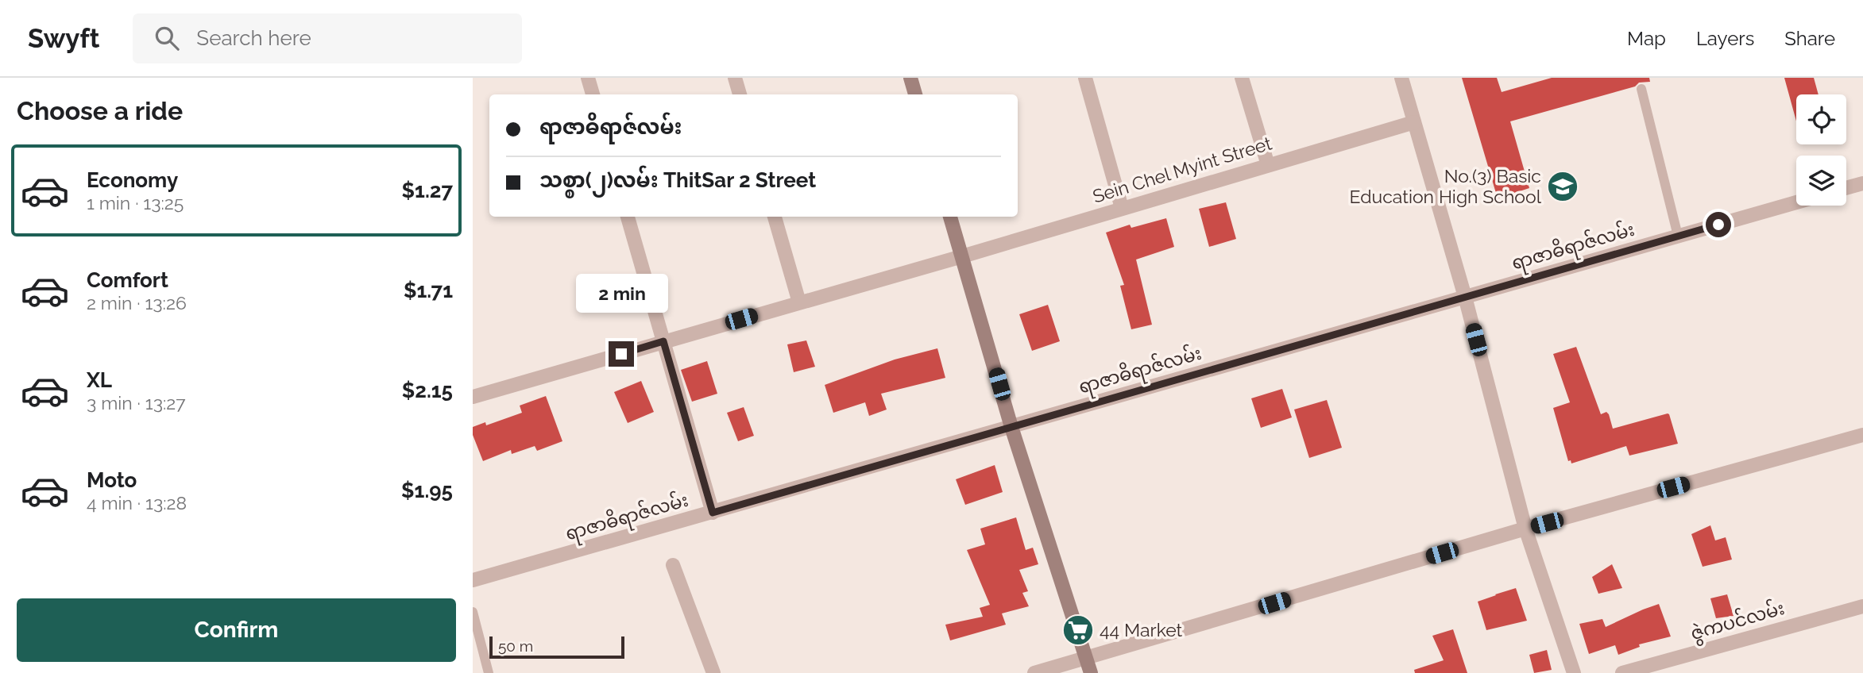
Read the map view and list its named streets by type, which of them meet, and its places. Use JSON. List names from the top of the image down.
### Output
{
  "streets": {
    "street": ["Sein Chel Myint Street", "ရာဇာဓိရာဇ်လမ်း", "ဇွဲကပင်လမ်း"]
  },
  "places": {
    "school or university": ["No.(3) Basic Education High School"],
    "supermarket": ["44 Market"]
  },
  "scale_bar": "50 m",
  "page": {
    "header": "Swyft",
    "search": "Search here",
    "nav": ["Map", "Layers", "Share"],
    "heading": "Choose a ride",
    "banner": ["ရာဇာဓိရာဇ်လမ်း", "သစ္စာ(၂)လမ်း ThitSar 2 Street"],
    "list": [
      {
        "name": "Economy",
        "note": "1 min · 13:25",
        "value": "$1.27"
      },
      {
        "name": "Comfort",
        "note": "2 min · 13:26",
        "value": "$1.71"
      },
      {
        "name": "XL",
        "note": "3 min · 13:27",
        "value": "$2.15"
      },
      {
        "name": "Moto",
        "note": "4 min · 13:28",
        "value": "$1.95"
      }
    ],
    "bubble": "2 min",
    "buttons": "Confirm",
    "scale": "50 m"
  }
}
